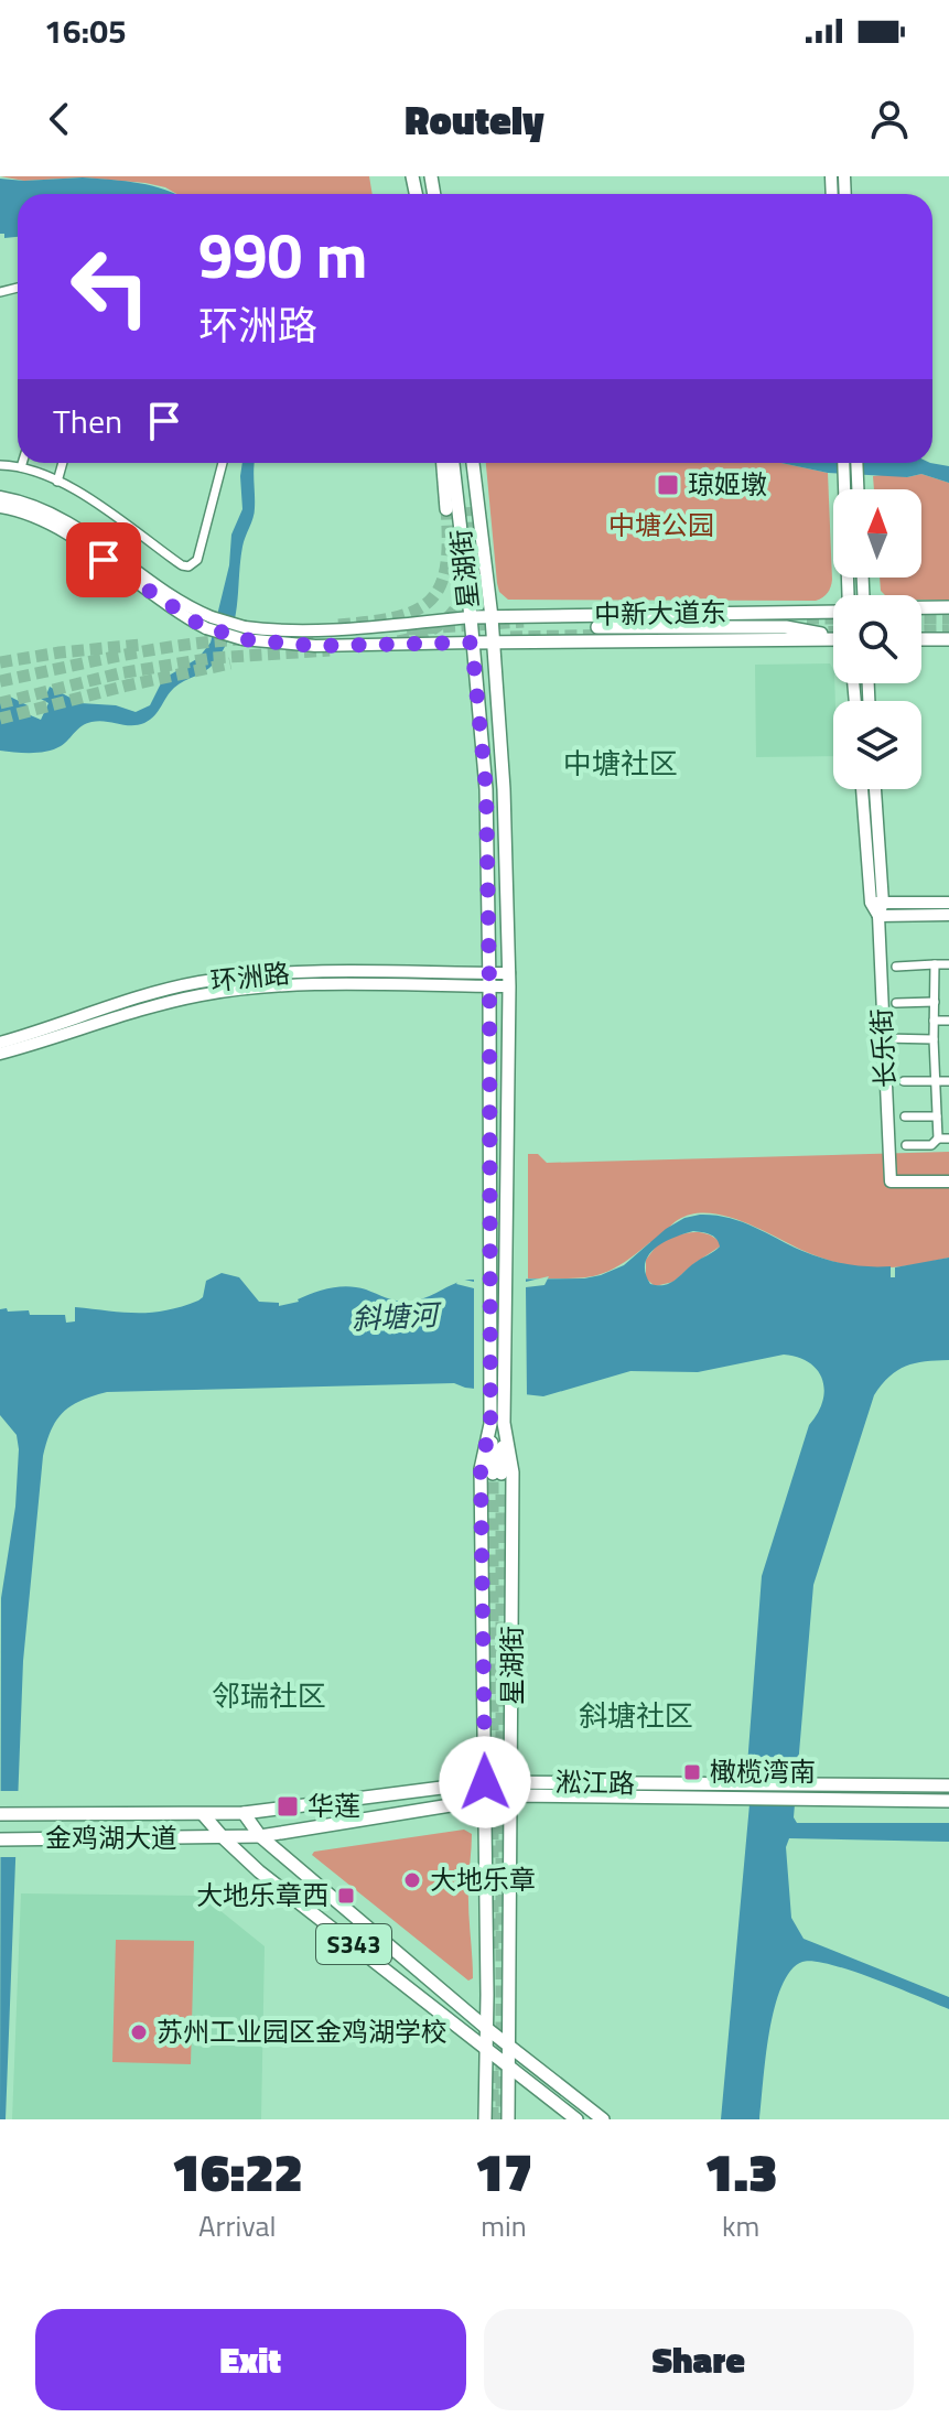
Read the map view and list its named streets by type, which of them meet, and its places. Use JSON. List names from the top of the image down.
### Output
{
  "streets": {
    "main road": [
      "星湖街",
      "中新大道东",
      "淞江路",
      "金鸡湖大道",
      "S343"
    ],
    "street": ["环洲路", "长乐街"]
  },
  "crossings": [
    ["星湖街", "中新大道东"],
    ["星湖街", "环洲路"],
    ["星湖街", "淞江路"],
    ["星湖街", "金鸡湖大道"],
    ["星湖街", "S343"],
    ["淞江路", "金鸡湖大道"],
    ["淞江路", "S343"],
    ["金鸡湖大道", "S343"]
  ],
  "districts": ["中塘社区", "邻瑞社区", "斜塘社区"],
  "water": ["斜塘河"],
  "parks": ["中塘公园"],
  "places": {
    "transit": [
      "琼姬墩",
      "橄榄湾南",
      "华莲",
      "大地乐章西"
    ],
    "other": ["大地乐章", "苏州工业园区金鸡湖学校"]
  },
  "north": "top",
  "page": {
    "status": "16:05",
    "header": "Routely",
    "turn": ["990 m", "环洲路"],
    "then": "Then",
    "eta": [
      "16:22",
      "Arrival",
      "17",
      "min",
      "1.3",
      "km"
    ],
    "buttons": ["Exit", "Share"]
  }
}
